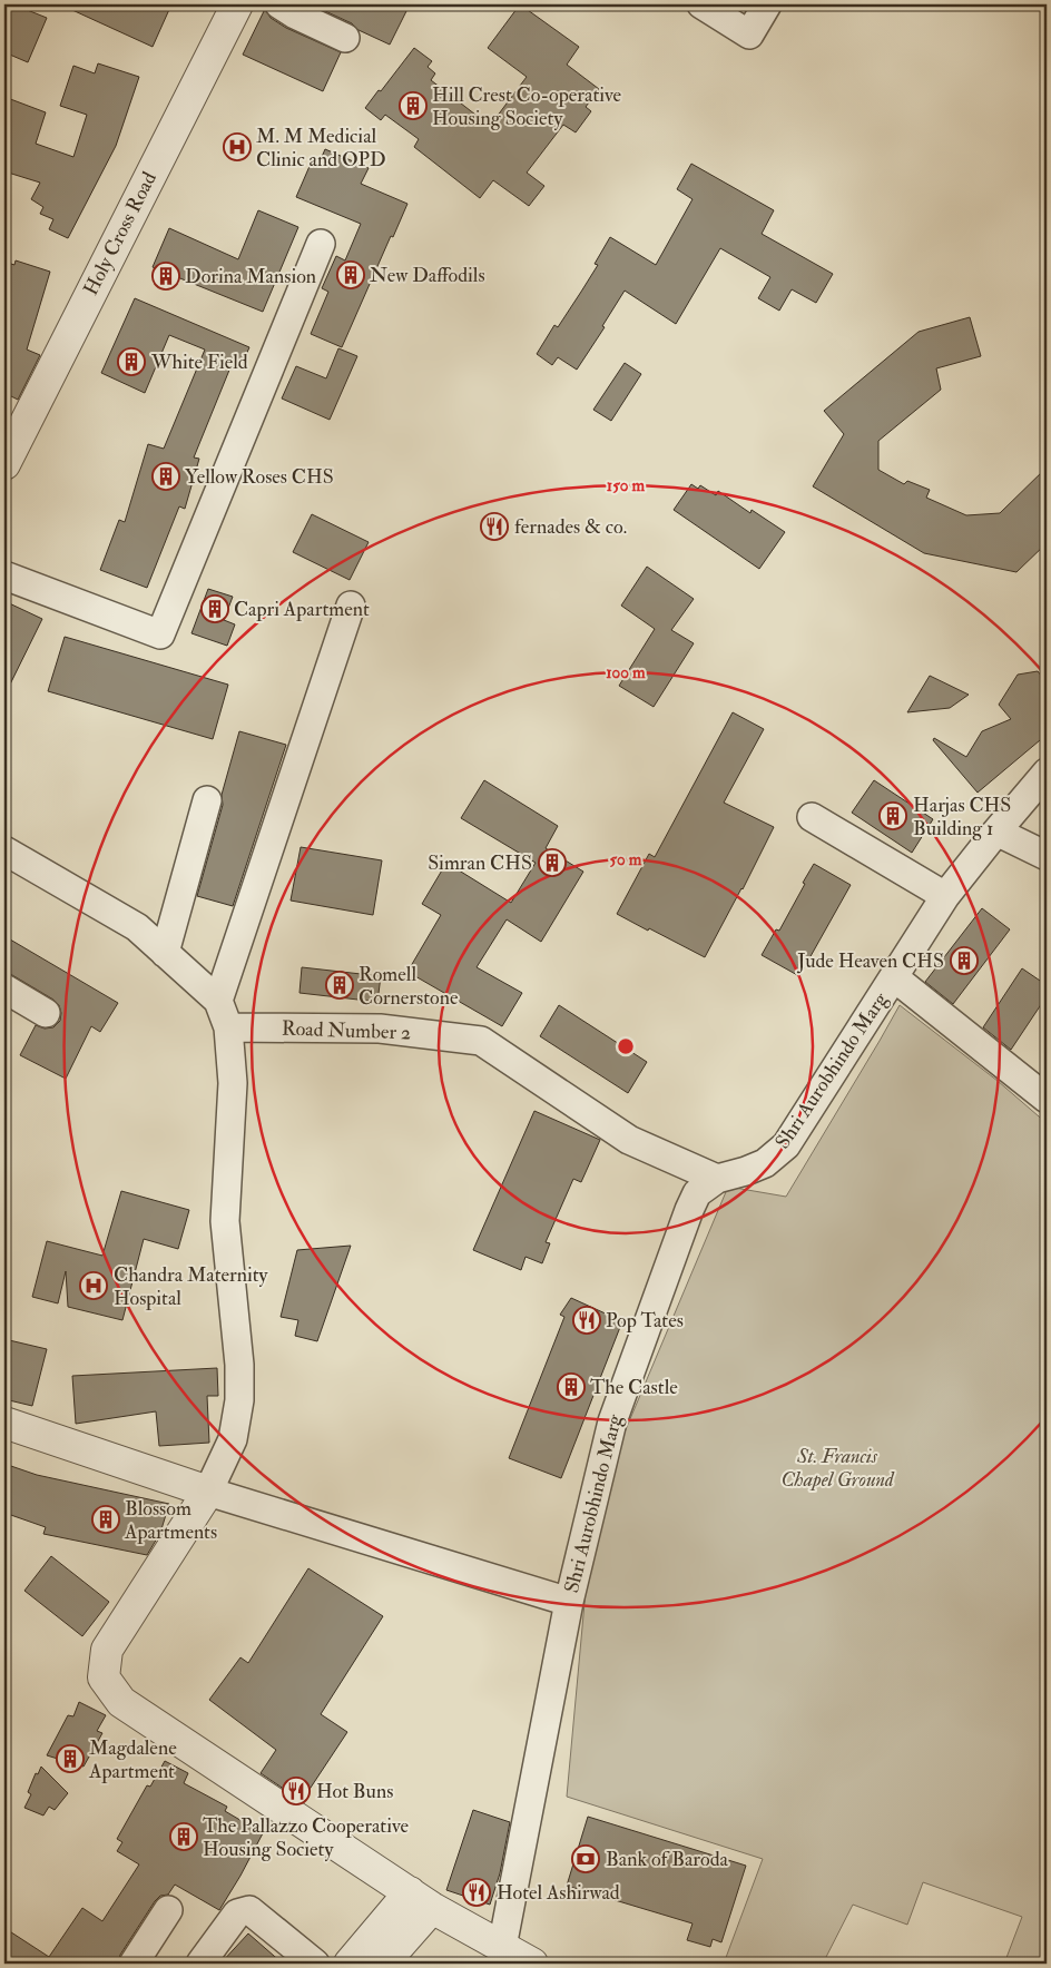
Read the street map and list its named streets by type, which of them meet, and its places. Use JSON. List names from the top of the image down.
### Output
{
  "streets": {
    "street": ["Holy Cross Road", "Road Number 2", "Shri Aurobhindo Marg"]
  },
  "crossings": [
    ["Road Number 2", "Shri Aurobhindo Marg"]
  ],
  "parks": ["St. Francis Chapel Ground"],
  "places": {
    "building": [
      "Hill Crest Co-operative Housing Society",
      "New Daffodils",
      "Dorina Mansion",
      "White Field",
      "Yellow Roses CHS",
      "Capri Apartment",
      "Harjas CHS Building 1",
      "Simran CHS",
      "Jude Heaven CHS",
      "Romell Cornerstone",
      "The Castle",
      "Blossom Apartments",
      "Magdalene Apartment",
      "The Pallazzo Cooperative Housing Society"
    ],
    "hospital": ["M. M Medicial Clinic and OPD", "Chandra Maternity Hospital"],
    "restaurant": [
      "fernades & co.",
      "Pop Tates",
      "Hot Buns",
      "Hotel Ashirwad"
    ],
    "bank": ["Bank of Baroda"]
  },
  "rings": ["150 m", "100 m", "50 m"]
}
